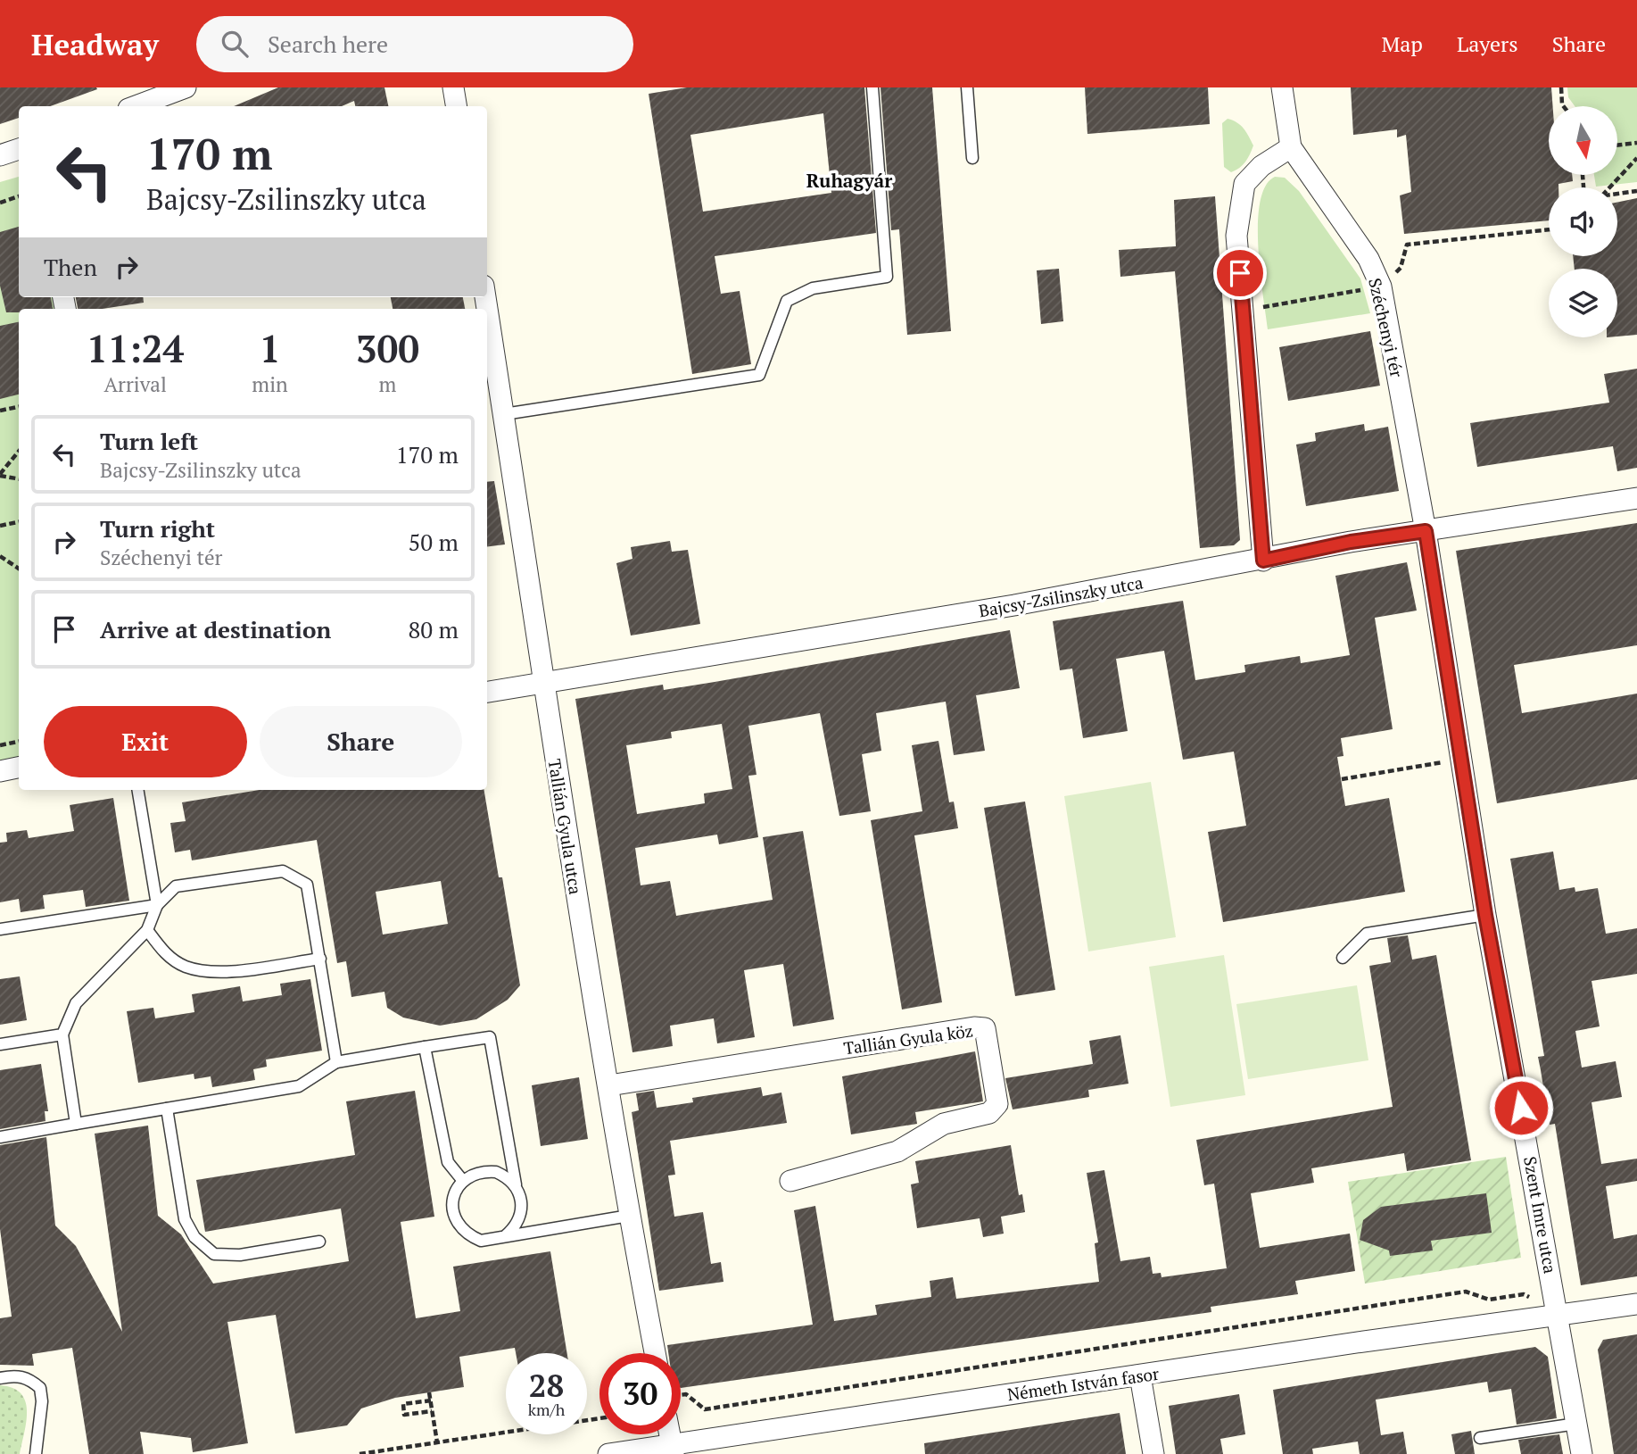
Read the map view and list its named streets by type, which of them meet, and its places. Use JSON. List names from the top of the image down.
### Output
{
  "streets": {
    "street": [
      "Széchenyi tér",
      "Bajcsy-Zsilinszky utca",
      "Tallián Gyula utca",
      "Tallián Gyula köz",
      "Szent Imre utca",
      "Németh István fasor"
    ]
  },
  "crossings": [
    ["Széchenyi tér", "Bajcsy-Zsilinszky utca"],
    ["Széchenyi tér", "Szent Imre utca"],
    ["Bajcsy-Zsilinszky utca", "Tallián Gyula utca"],
    ["Bajcsy-Zsilinszky utca", "Szent Imre utca"],
    ["Tallián Gyula utca", "Tallián Gyula köz"],
    ["Szent Imre utca", "Németh István fasor"]
  ],
  "districts": ["Ruhagyár"],
  "north": "bottom",
  "page": {
    "header": "Headway",
    "search": "Search here",
    "nav": ["Map", "Layers", "Share"],
    "turn": ["170 m", "Bajcsy-Zsilinszky utca"],
    "then": "Then",
    "eta": [
      "11:24",
      "Arrival",
      "1",
      "min",
      "300",
      "m"
    ],
    "list": [
      {
        "name": "Turn left",
        "note": "Bajcsy-Zsilinszky utca",
        "value": "170 m"
      },
      {
        "name": "Turn right",
        "note": "Széchenyi tér",
        "value": "50 m"
      },
      {
        "name": "Arrive at destination",
        "value": "80 m"
      }
    ],
    "buttons": ["Exit", "Share"],
    "speed": "28 km/h",
    "limit": "30"
  }
}
